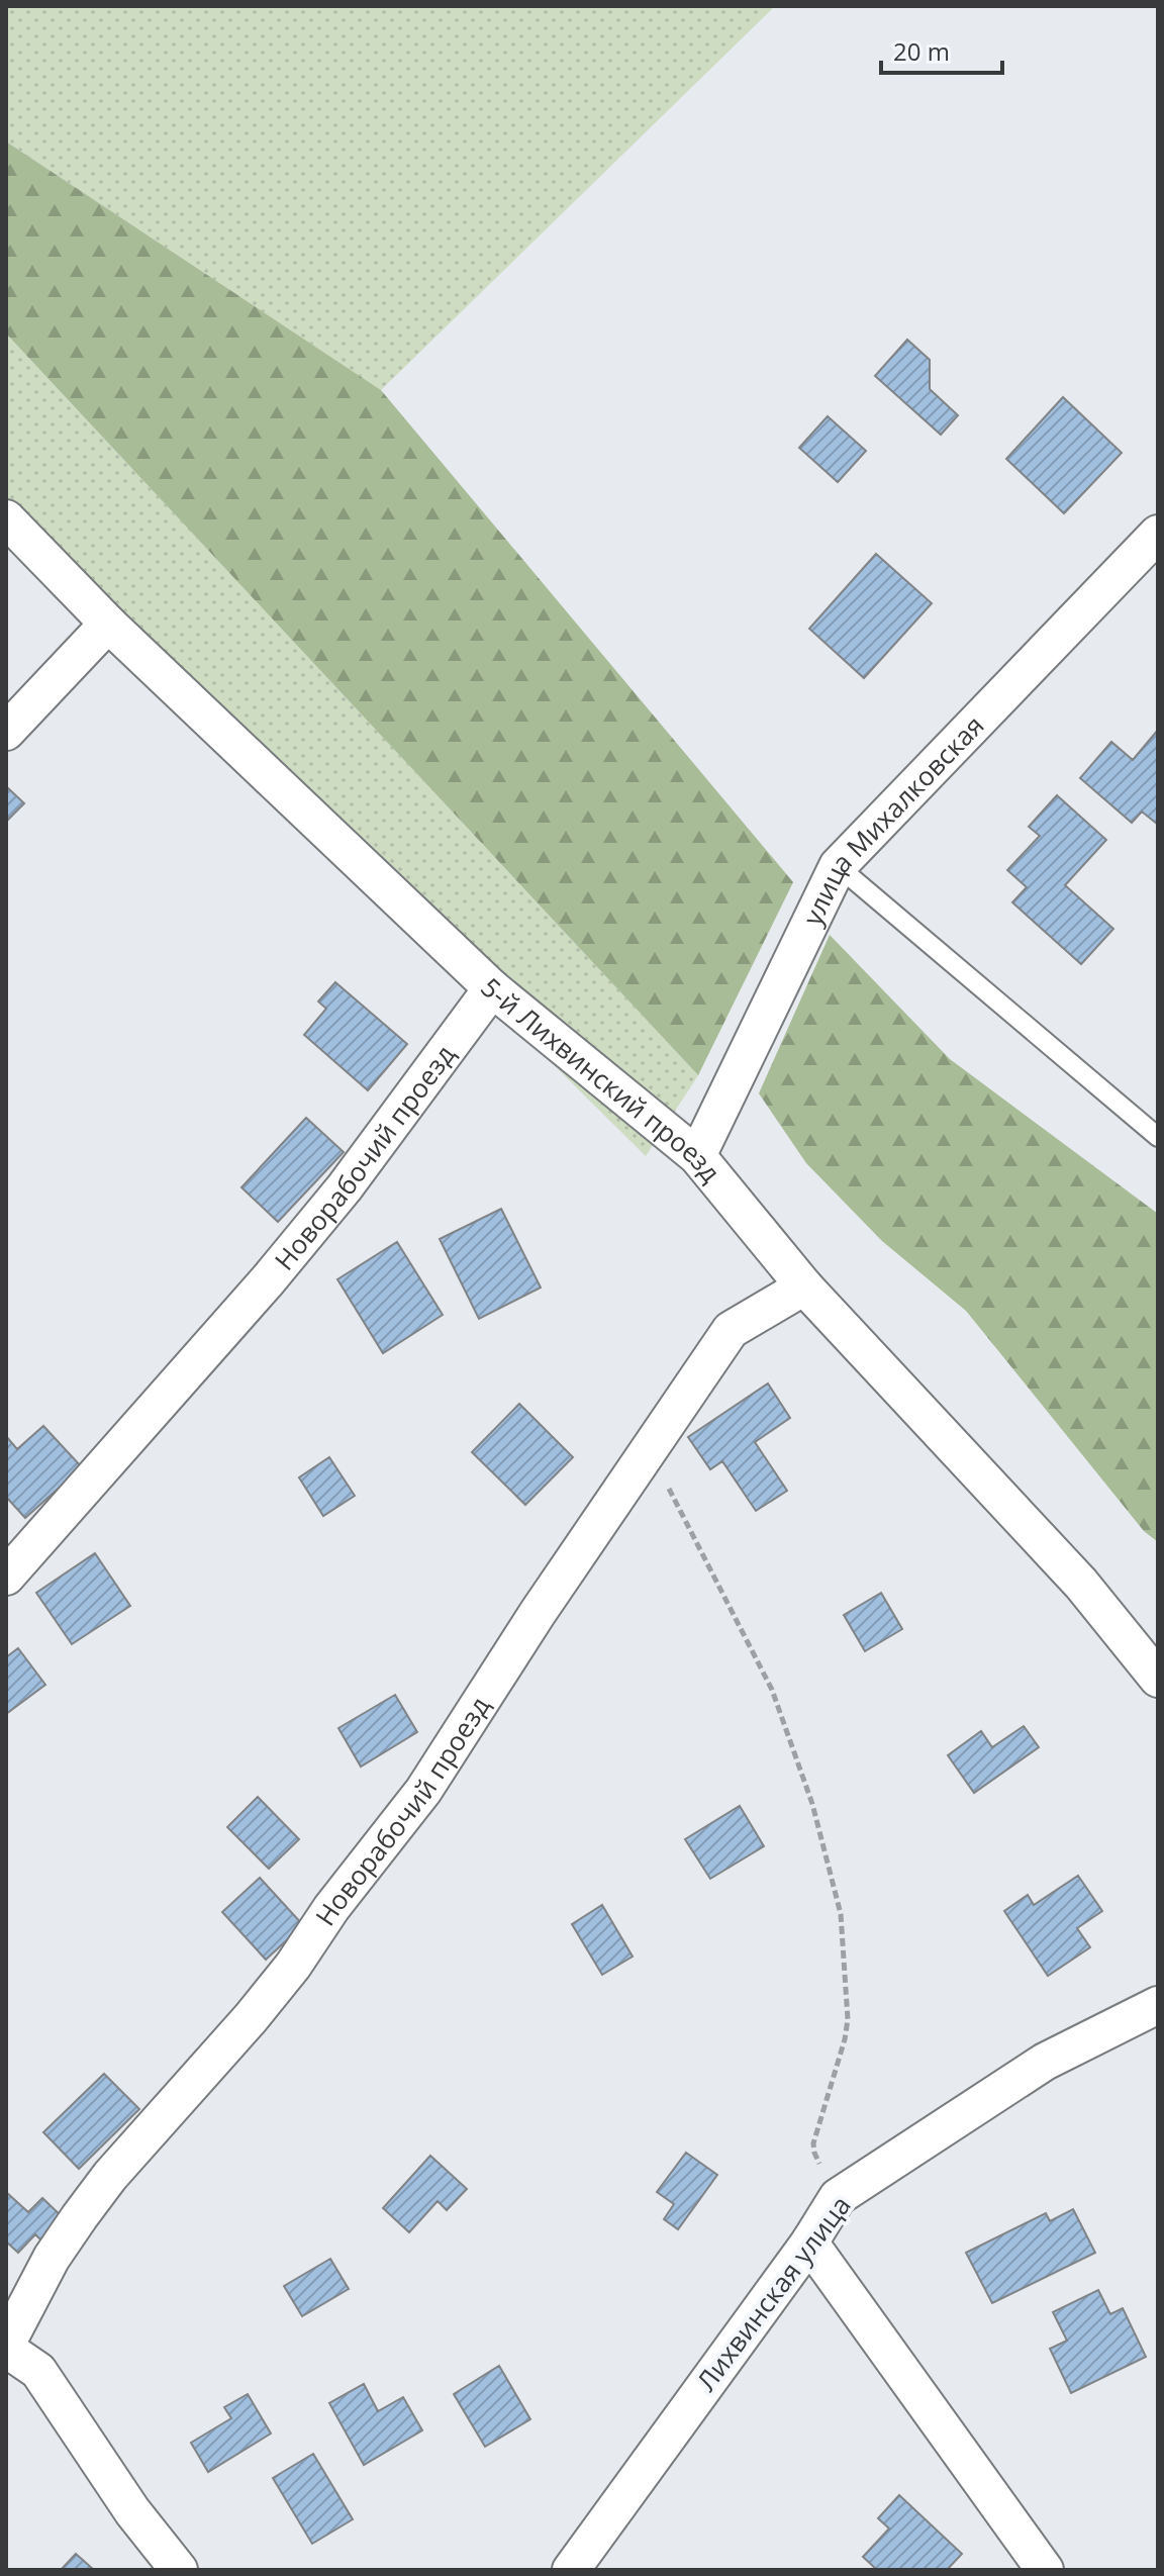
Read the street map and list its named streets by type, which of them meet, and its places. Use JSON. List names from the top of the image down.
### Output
{
  "streets": {
    "street": [
      "улица Михалковская",
      "5-й Лихвинский проезд",
      "Новорабочий проезд",
      "Лихвинская улица"
    ]
  },
  "crossings": [
    ["улица Михалковская", "5-й Лихвинский проезд"],
    ["5-й Лихвинский проезд", "Новорабочий проезд"]
  ],
  "scale_bar": "20 m"
}
